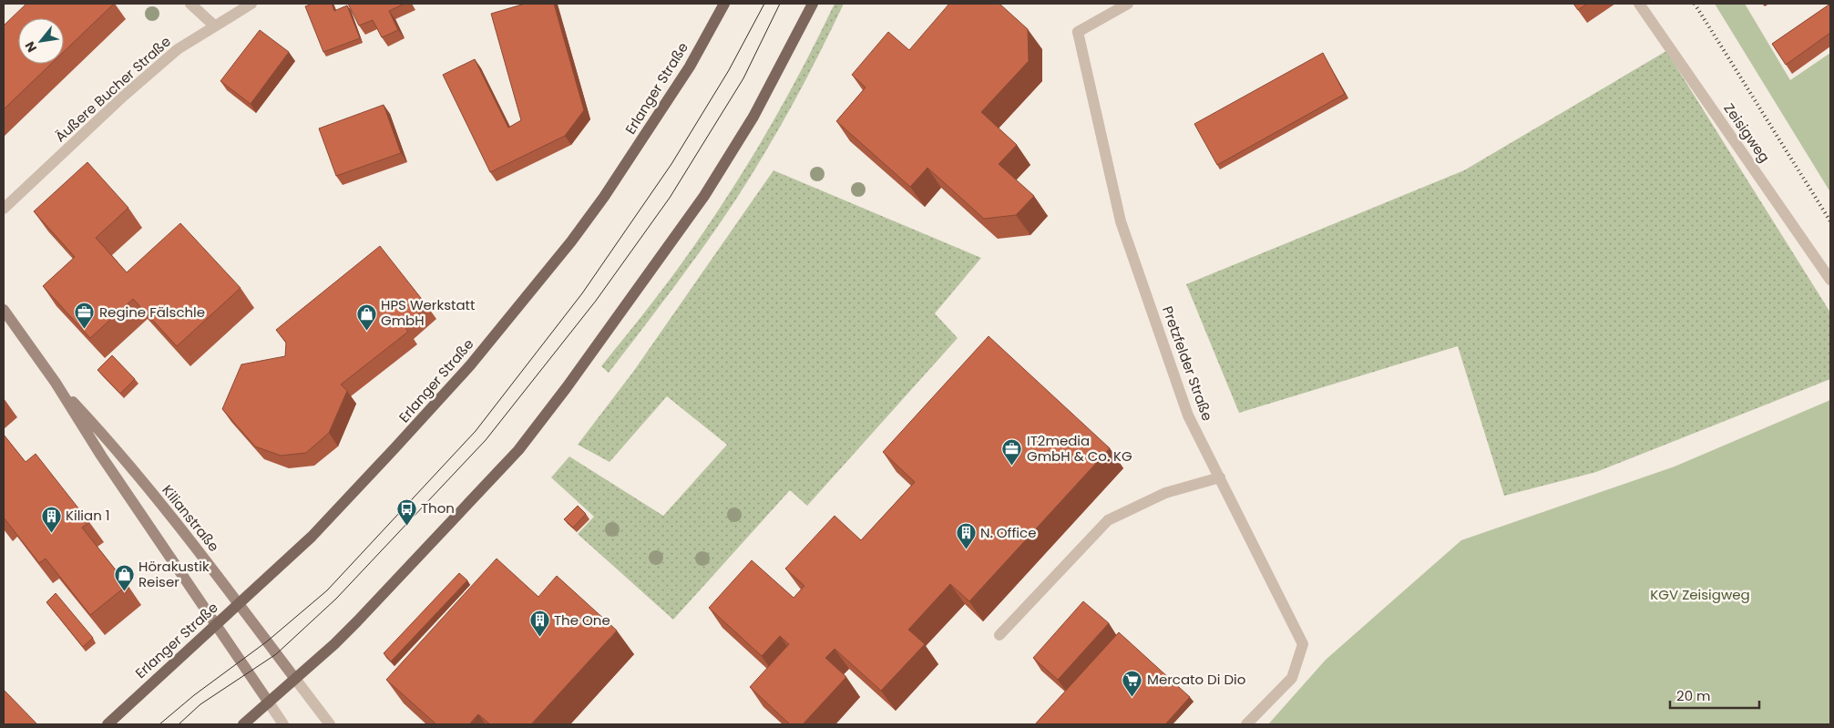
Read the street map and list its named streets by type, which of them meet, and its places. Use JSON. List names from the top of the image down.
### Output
{
  "streets": {
    "main road": ["Erlanger Straße", "Kilianstraße"],
    "street": ["Äußere Bucher Straße", "Zeisigweg", "Pretzfelder Straße"]
  },
  "crossings": [
    ["Erlanger Straße", "Kilianstraße"]
  ],
  "parks": ["KGV Zeisigweg"],
  "places": {
    "office": ["Regine Fälschle", "IT2media GmbH & Co. KG"],
    "shop": ["HPS Werkstatt GmbH", "Hörakustik Reiser"],
    "bus stop": ["Thon"],
    "building": ["Kilian 1", "N. Office", "The One"],
    "supermarket": ["Mercato Di Dio"]
  },
  "scale_bar": "20 m",
  "north": "bottom left"
}
